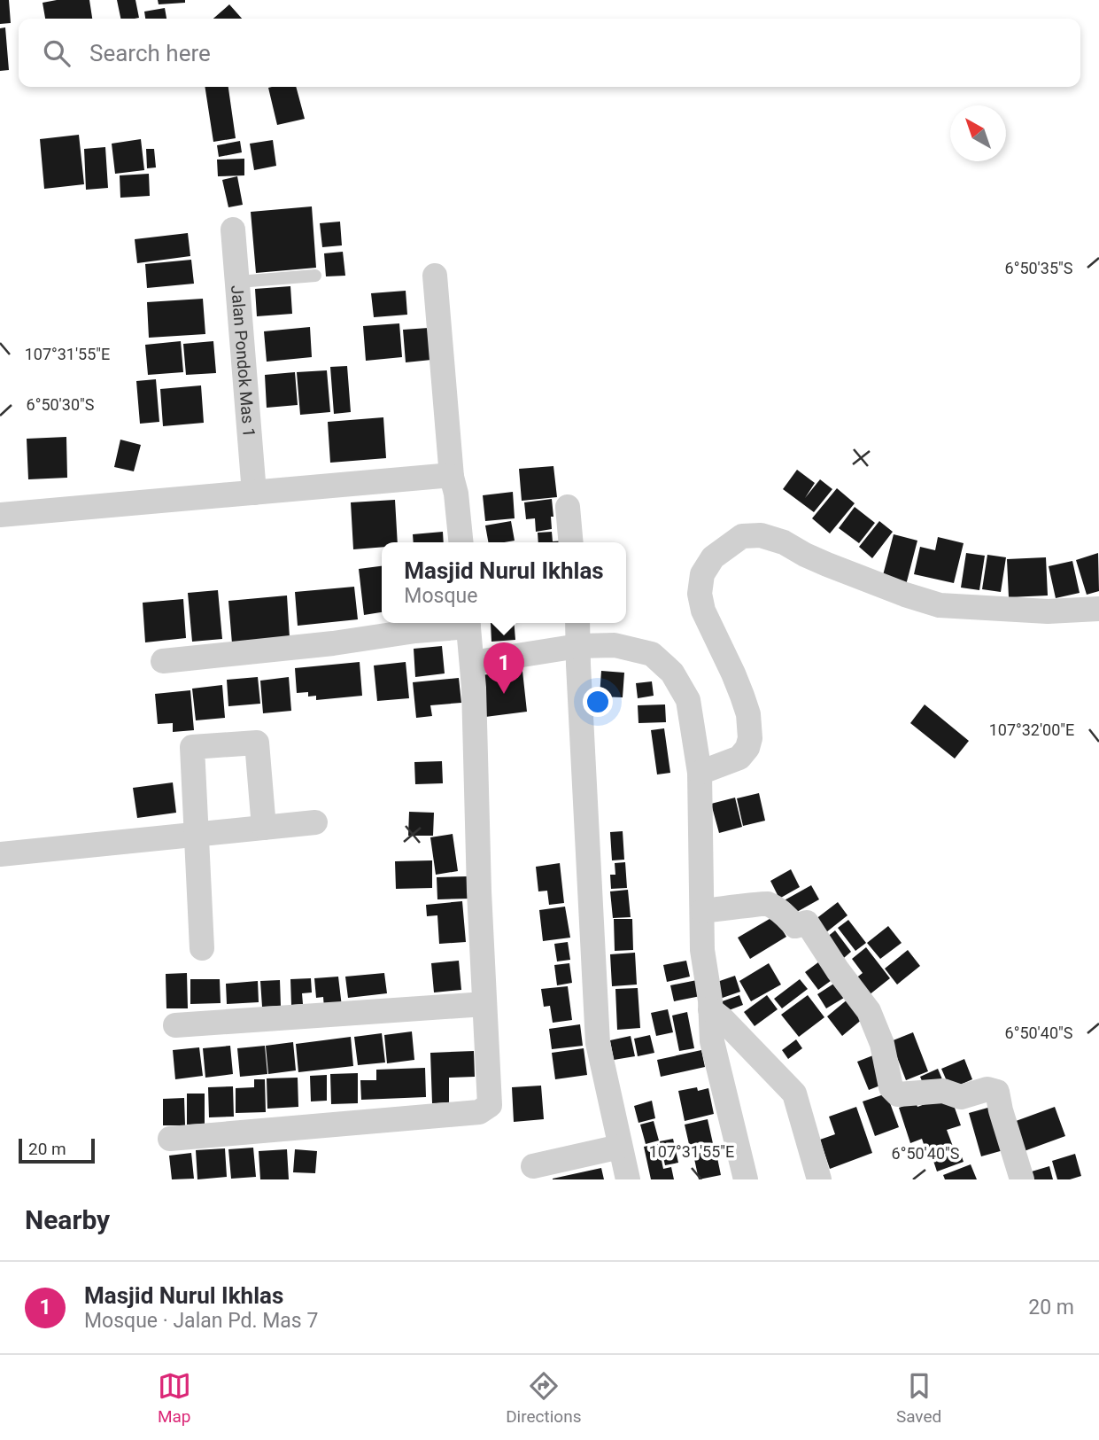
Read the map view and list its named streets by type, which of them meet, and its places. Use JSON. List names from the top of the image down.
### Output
{
  "streets": {
    "street": ["Jalan Pondok Mas 1"]
  },
  "scale_bar": "20 m",
  "north": "top left",
  "page": {
    "search": "Search here",
    "popup": ["Masjid Nurul Ikhlas", "Mosque"],
    "pins": "1",
    "scale": "20 m",
    "heading": "Nearby",
    "list": [
      {
        "mark": "1",
        "name": "Masjid Nurul Ikhlas",
        "note": "Mosque · Jalan Pd. Mas 7",
        "value": "20 m"
      }
    ],
    "nav": ["Map", "Directions", "Saved"]
  },
  "coordinates": [
    "6°50'35\"S",
    "107°31'55\"E",
    "6°50'30\"S",
    "107°32'00\"E",
    "6°50'40\"S"
  ]
}
